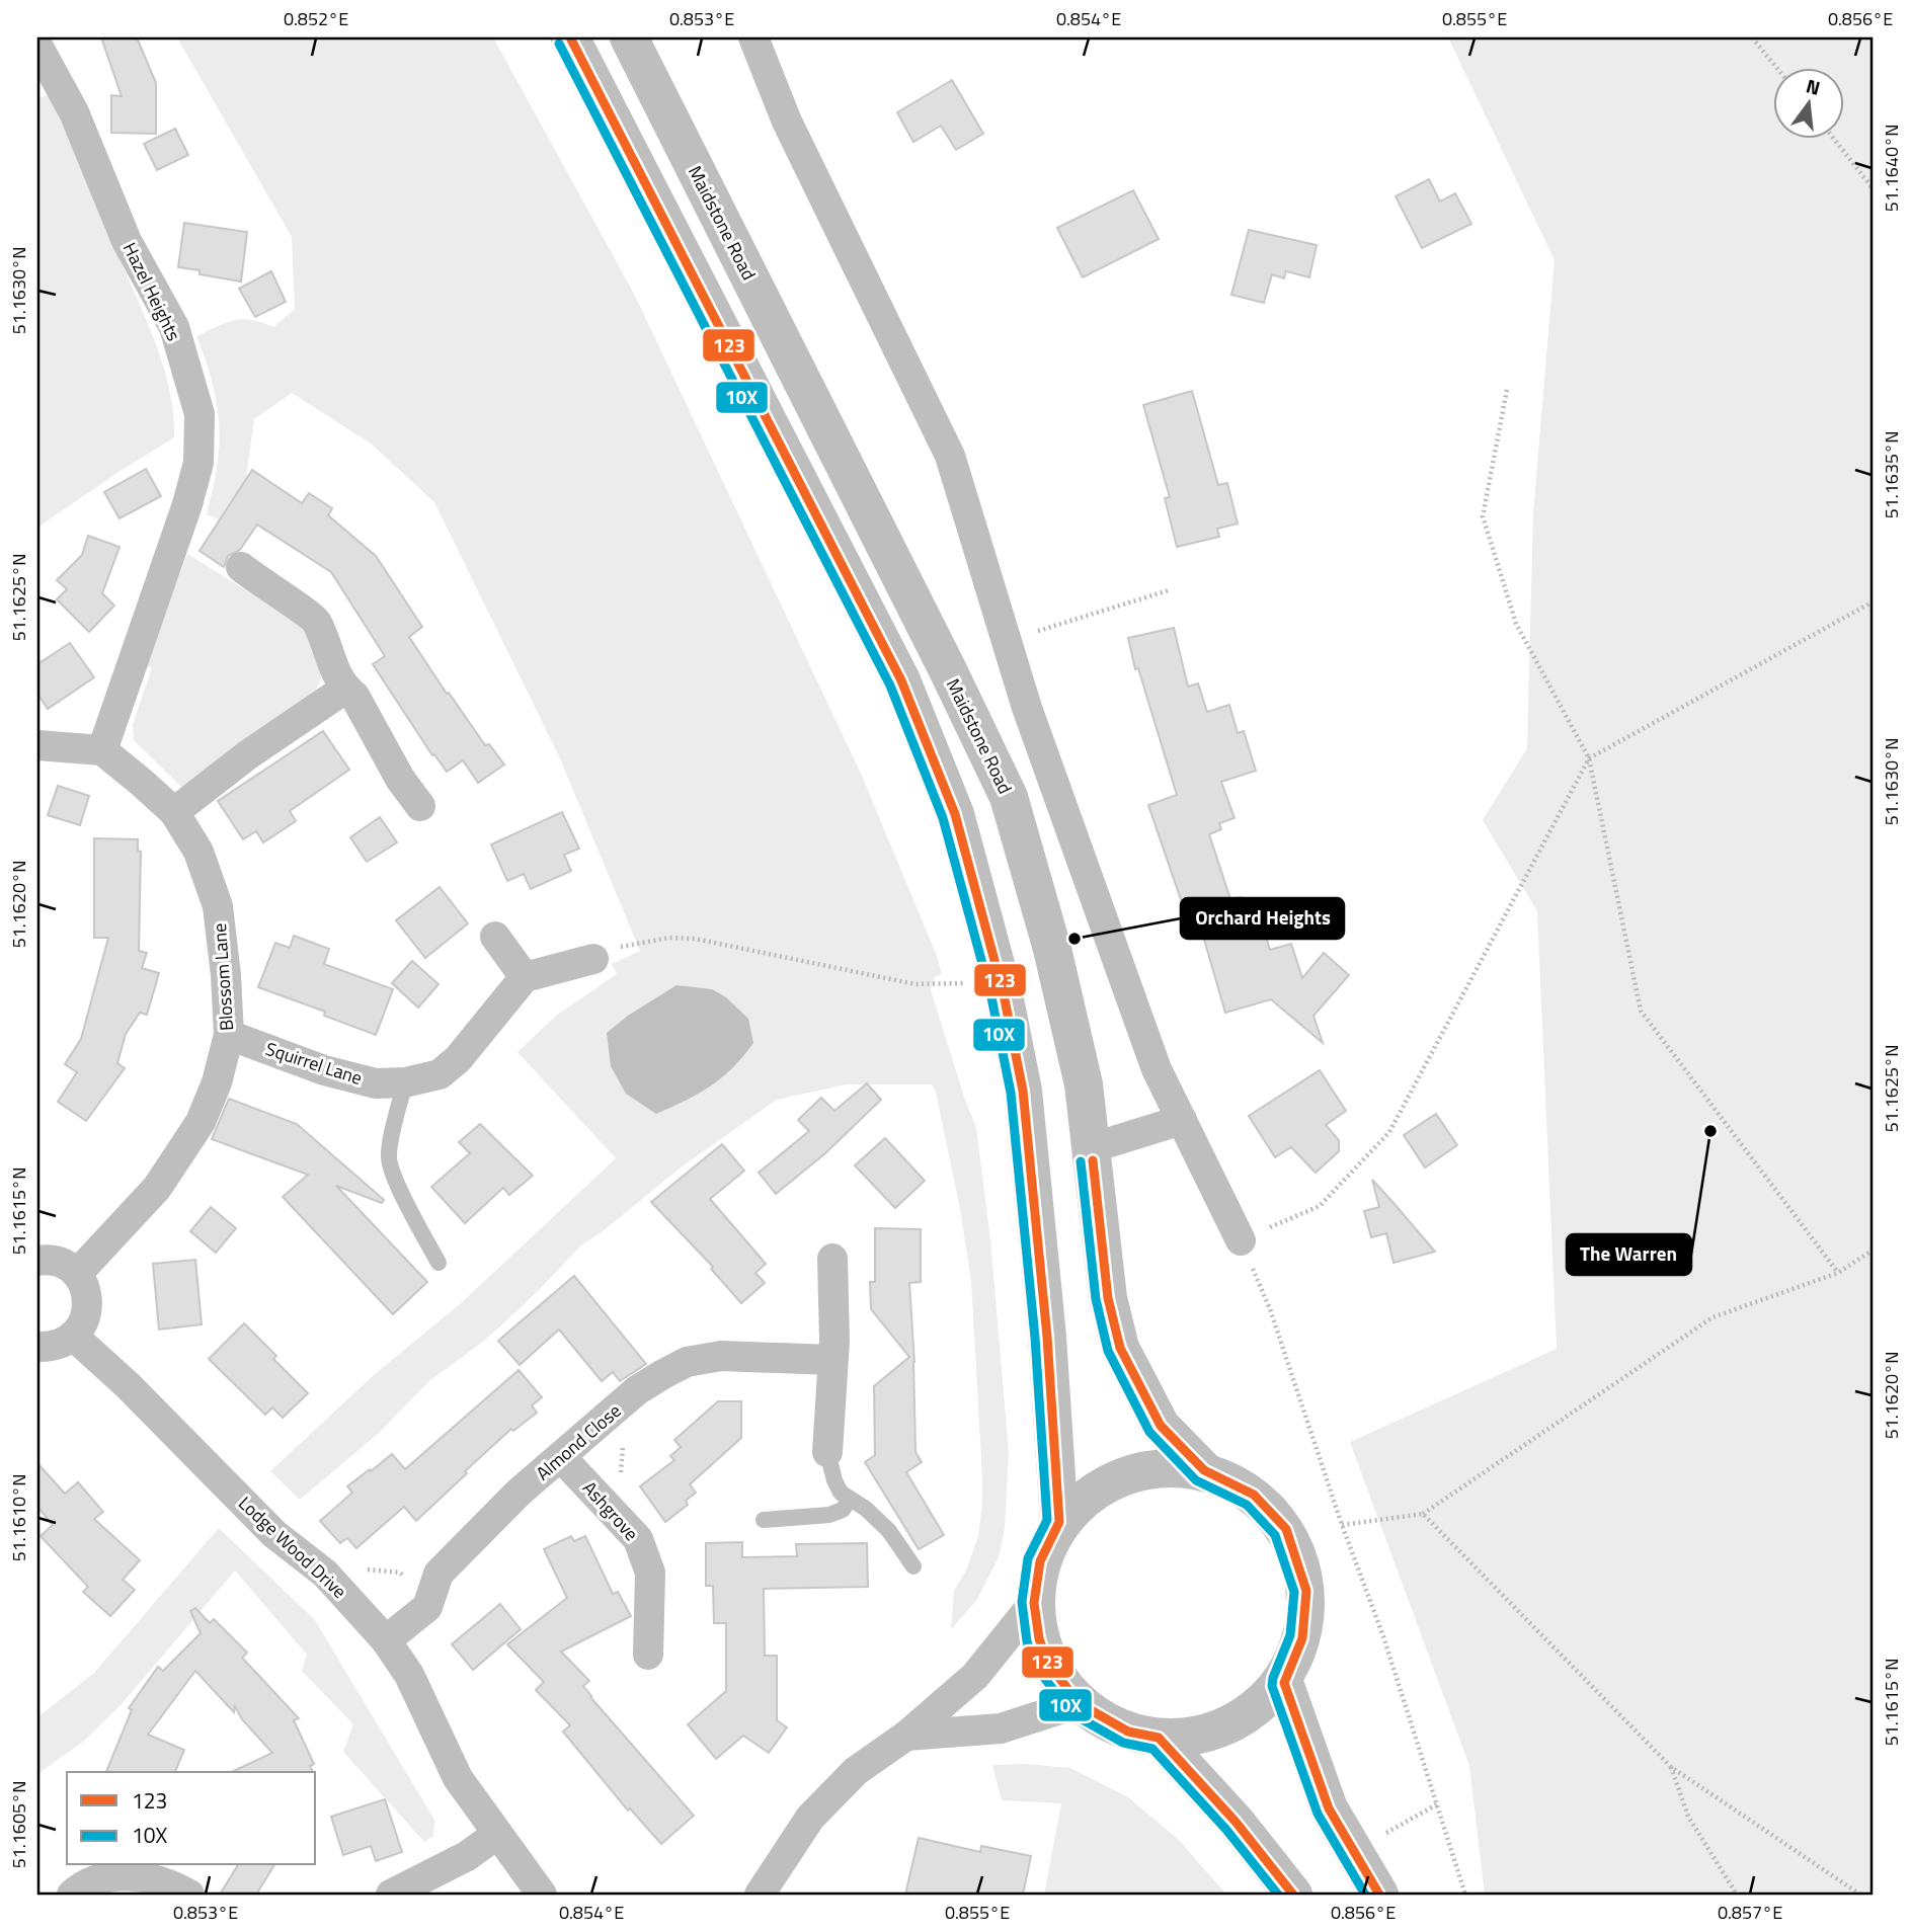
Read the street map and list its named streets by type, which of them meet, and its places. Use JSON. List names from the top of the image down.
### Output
{
  "streets": {
    "main road": ["Maidstone Road"],
    "street": [
      "Hazel Heights",
      "Blossom Lane",
      "Squirrel Lane",
      "Almond Close",
      "Ashgrove",
      "Lodge Wood Drive"
    ]
  },
  "crossings": [
    ["Hazel Heights", "Blossom Lane"],
    ["Blossom Lane", "Squirrel Lane"],
    ["Almond Close", "Ashgrove"],
    ["Almond Close", "Lodge Wood Drive"]
  ],
  "places": ["Orchard Heights", "The Warren"],
  "lines": ["transit line 123", "transit line 10X"],
  "legend": ["123", "10X"],
  "north": "top",
  "coordinates": [
    "0.852°E",
    "0.853°E",
    "0.854°E",
    "0.855°E",
    "0.856°E",
    "51.1640°N",
    "51.1630°N",
    "51.1635°N",
    "51.1625°N",
    "51.1620°N",
    "51.1615°N",
    "51.1610°N",
    "51.1605°N",
    "0.857°E"
  ]
}
